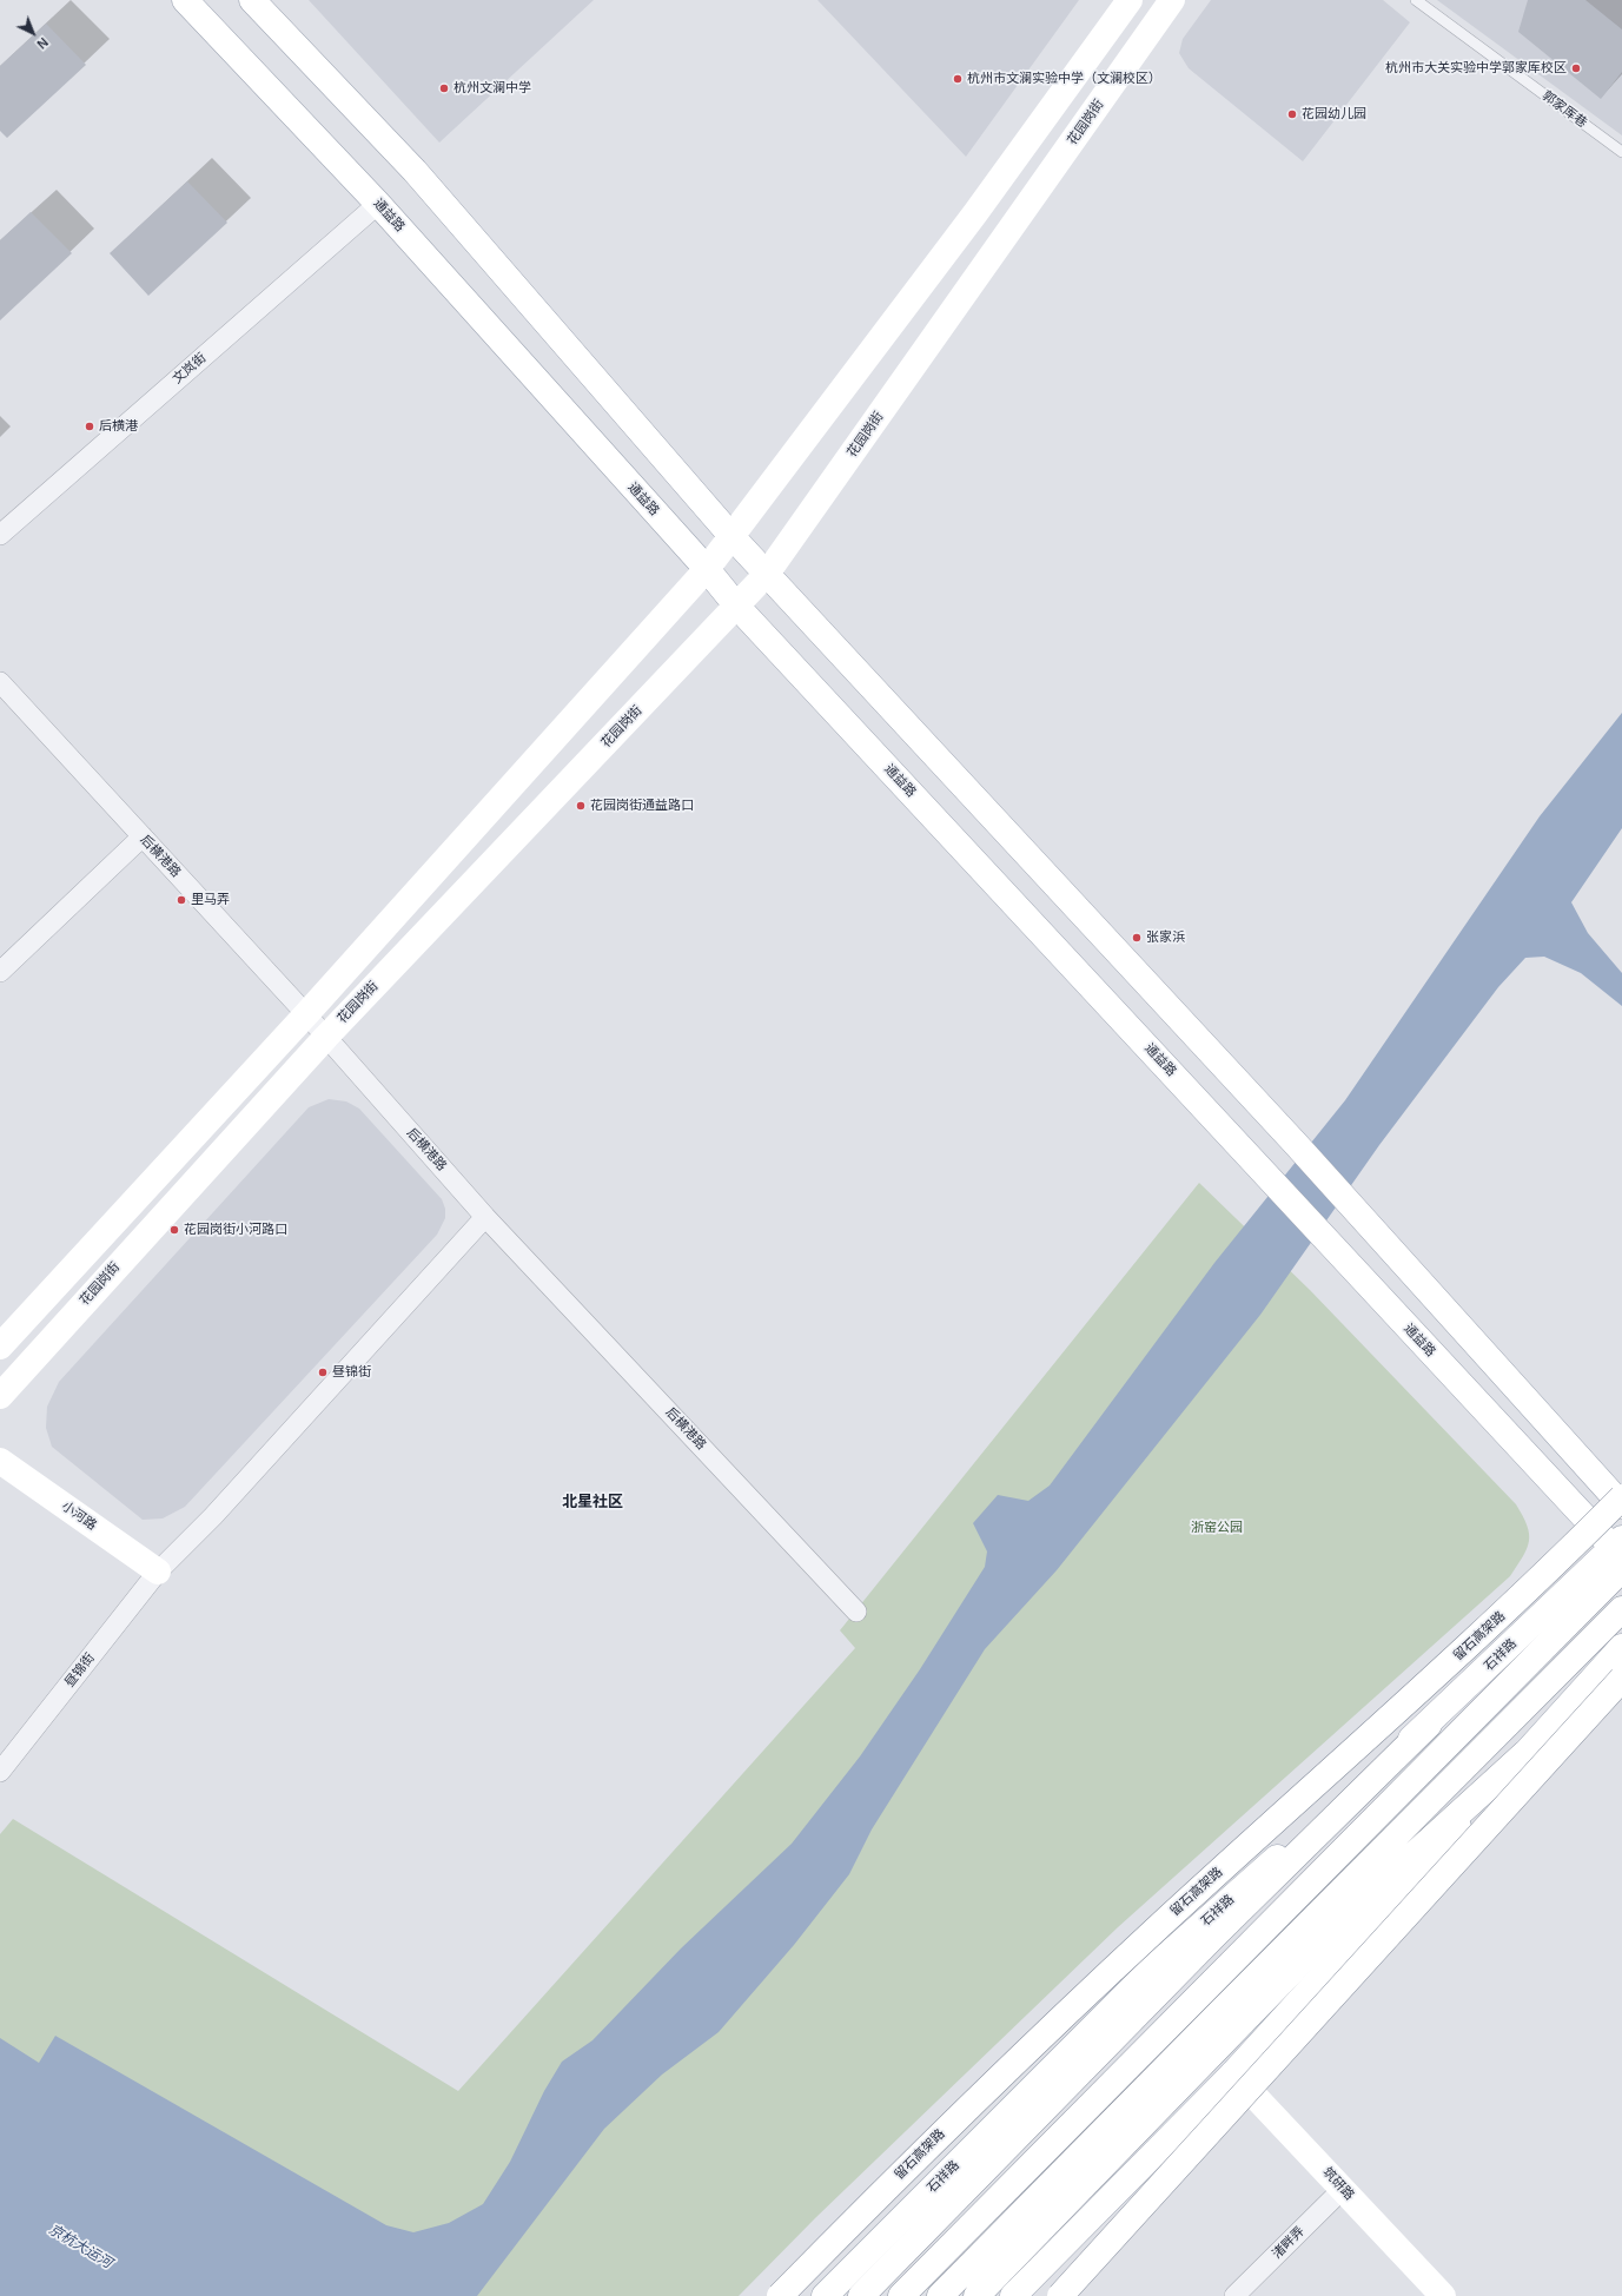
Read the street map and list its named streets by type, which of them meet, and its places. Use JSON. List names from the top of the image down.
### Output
{
  "streets": {
    "main road": [
      "花园岗街",
      "通益路",
      "小河路",
      "留石高架路",
      "石祥路",
      "筑研路"
    ],
    "street": [
      "文岚街",
      "后横港路",
      "昼锦街",
      "渚畔弄"
    ],
    "lane": ["郭家厍巷"]
  },
  "crossings": [
    ["花园岗街", "通益路"],
    ["花园岗街", "后横港路"],
    ["通益路", "文岚街"],
    ["通益路", "石祥路"],
    ["后横港路", "昼锦街"],
    ["小河路", "昼锦街"],
    ["筑研路", "渚畔弄"]
  ],
  "districts": ["北星社区"],
  "water": ["京杭大运河"],
  "parks": ["浙窑公园"],
  "places": [
    "杭州市大关实验中学郭家厍校区",
    "杭州市文澜实验中学（文澜校区）",
    "杭州文澜中学",
    "花园幼儿园",
    "后横港",
    "花园岗街通益路口",
    "里马弄",
    "张家浜",
    "花园岗街小河路口",
    "昼锦街"
  ],
  "north": "bottom right"
}
